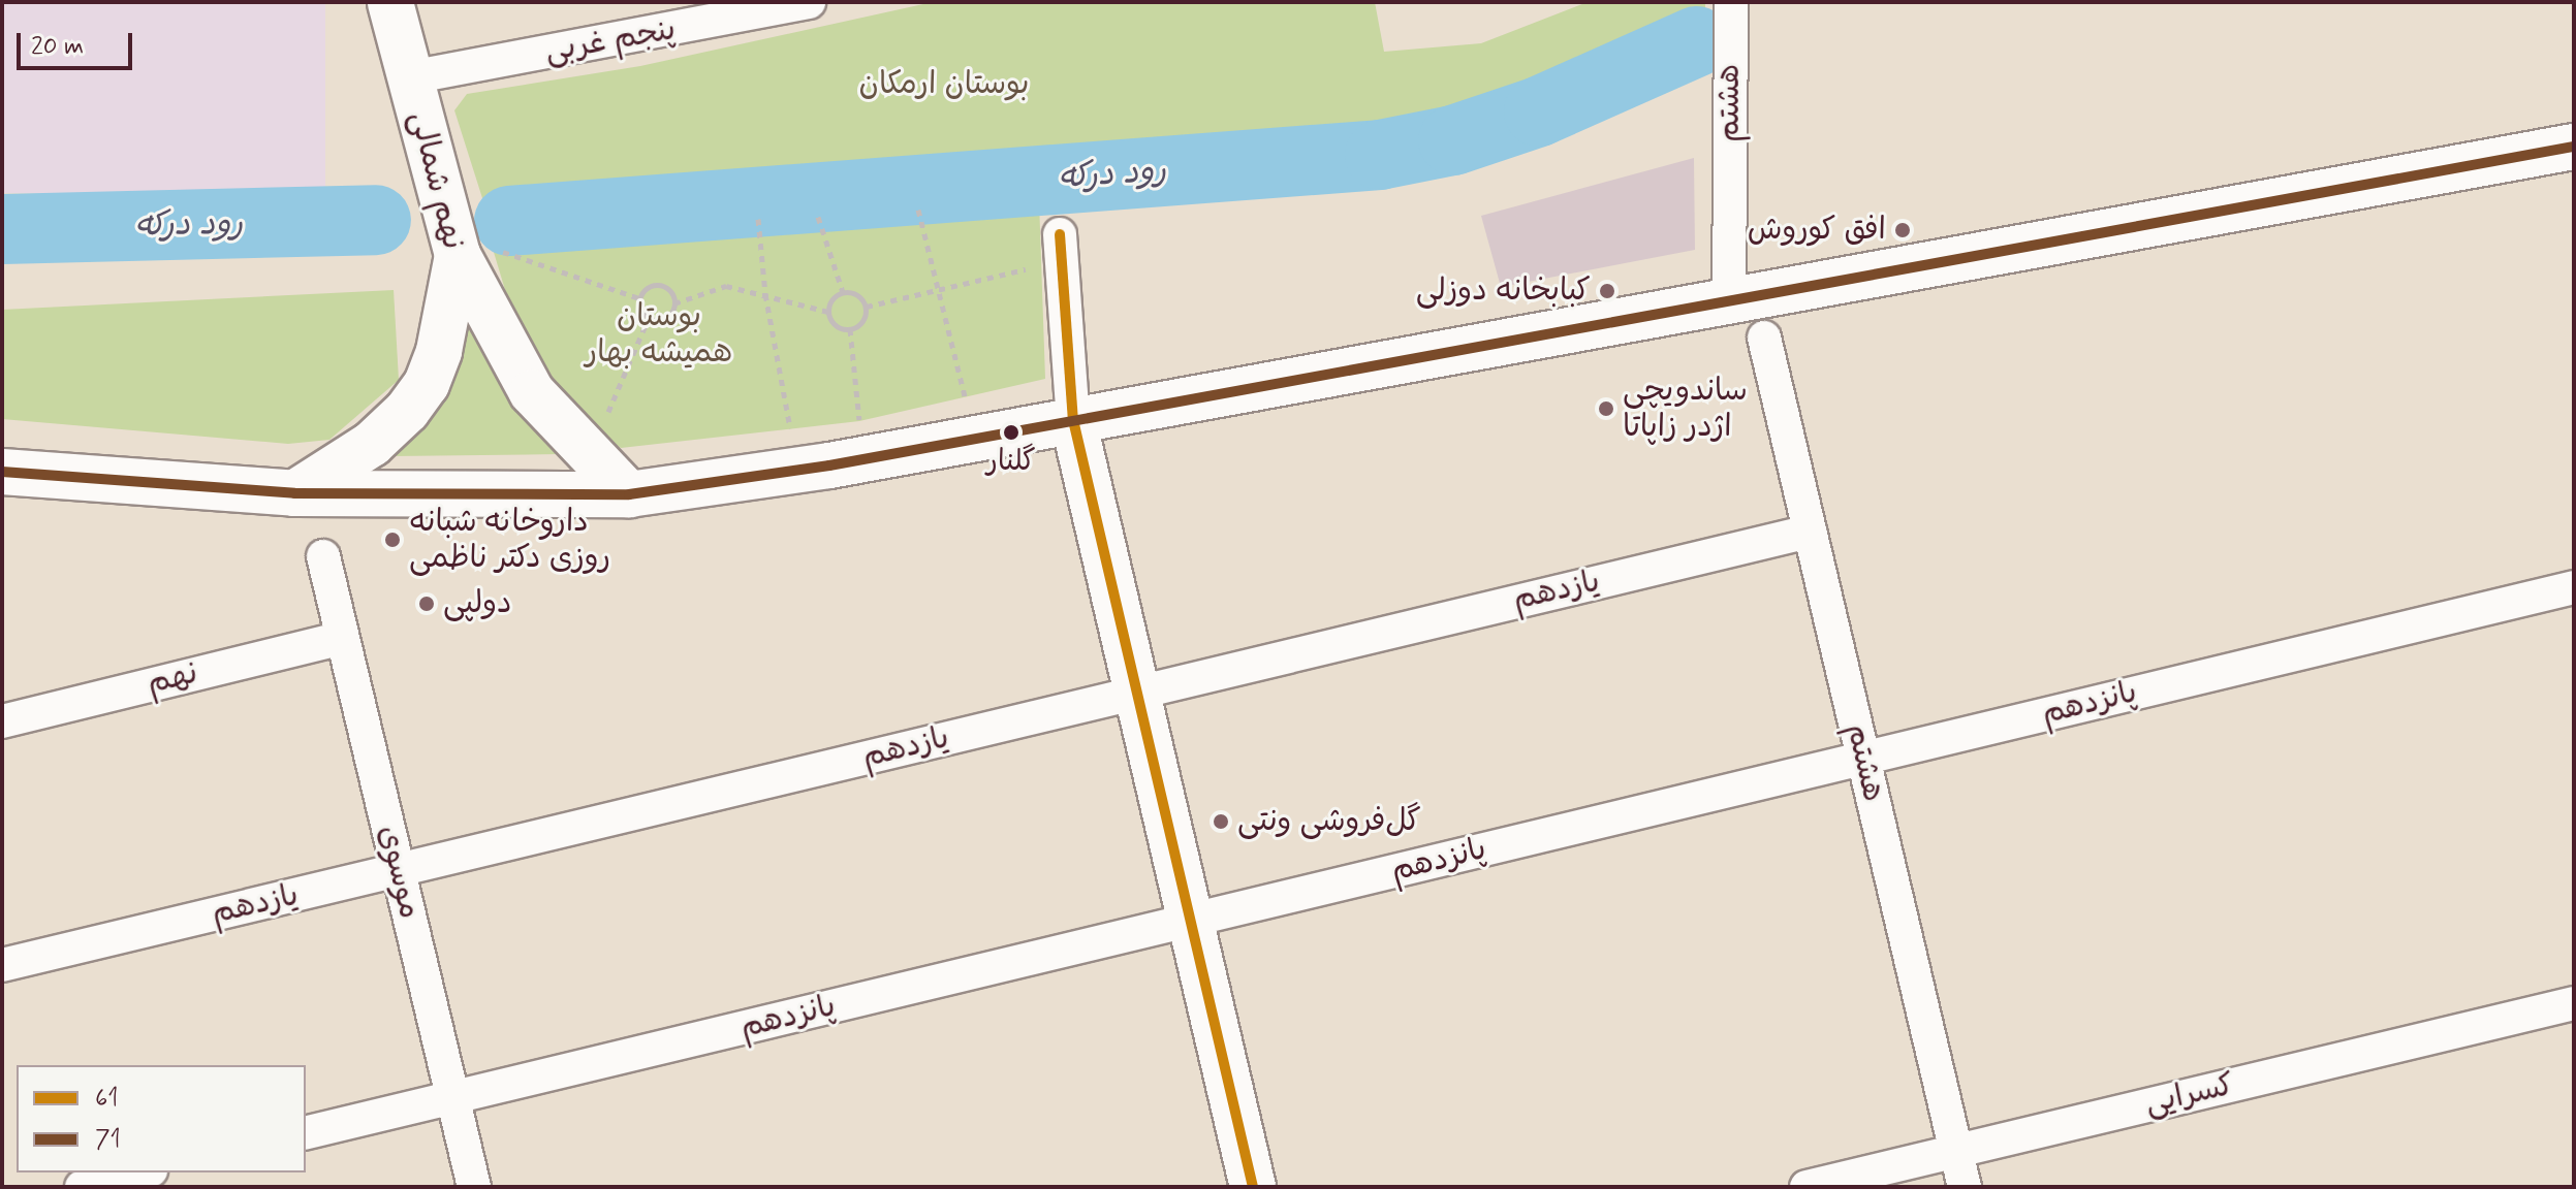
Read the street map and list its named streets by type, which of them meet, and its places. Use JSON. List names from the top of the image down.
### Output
{
  "streets": {
    "main road": ["نهم شمالی"],
    "street": [
      "پنجم غربی",
      "هشتم",
      "یازدهم",
      "نهم",
      "پانزدهم",
      "موسوی",
      "کسرایی"
    ]
  },
  "crossings": [
    ["پنجم غربی", "نهم شمالی"],
    ["هشتم", "یازدهم"],
    ["هشتم", "پانزدهم"],
    ["هشتم", "کسرایی"],
    ["یازدهم", "موسوی"],
    ["نهم", "موسوی"],
    ["پانزدهم", "موسوی"]
  ],
  "water": ["رود درکه"],
  "parks": ["بوستان ارمکان", "بوستان همیشه بهار"],
  "places": [
    "افق کوروش",
    "کبابخانه دوزلی",
    "ساندویچی اژدر زاپاتا",
    "گلنار",
    "داروخانه شبانه روزی دکتر ناظمی",
    "دولپی",
    "گل‌فروشی ونتی"
  ],
  "lines": ["transit line 71", "transit line 61"],
  "legend": ["61", "71"],
  "scale_bar": "20 m"
}
